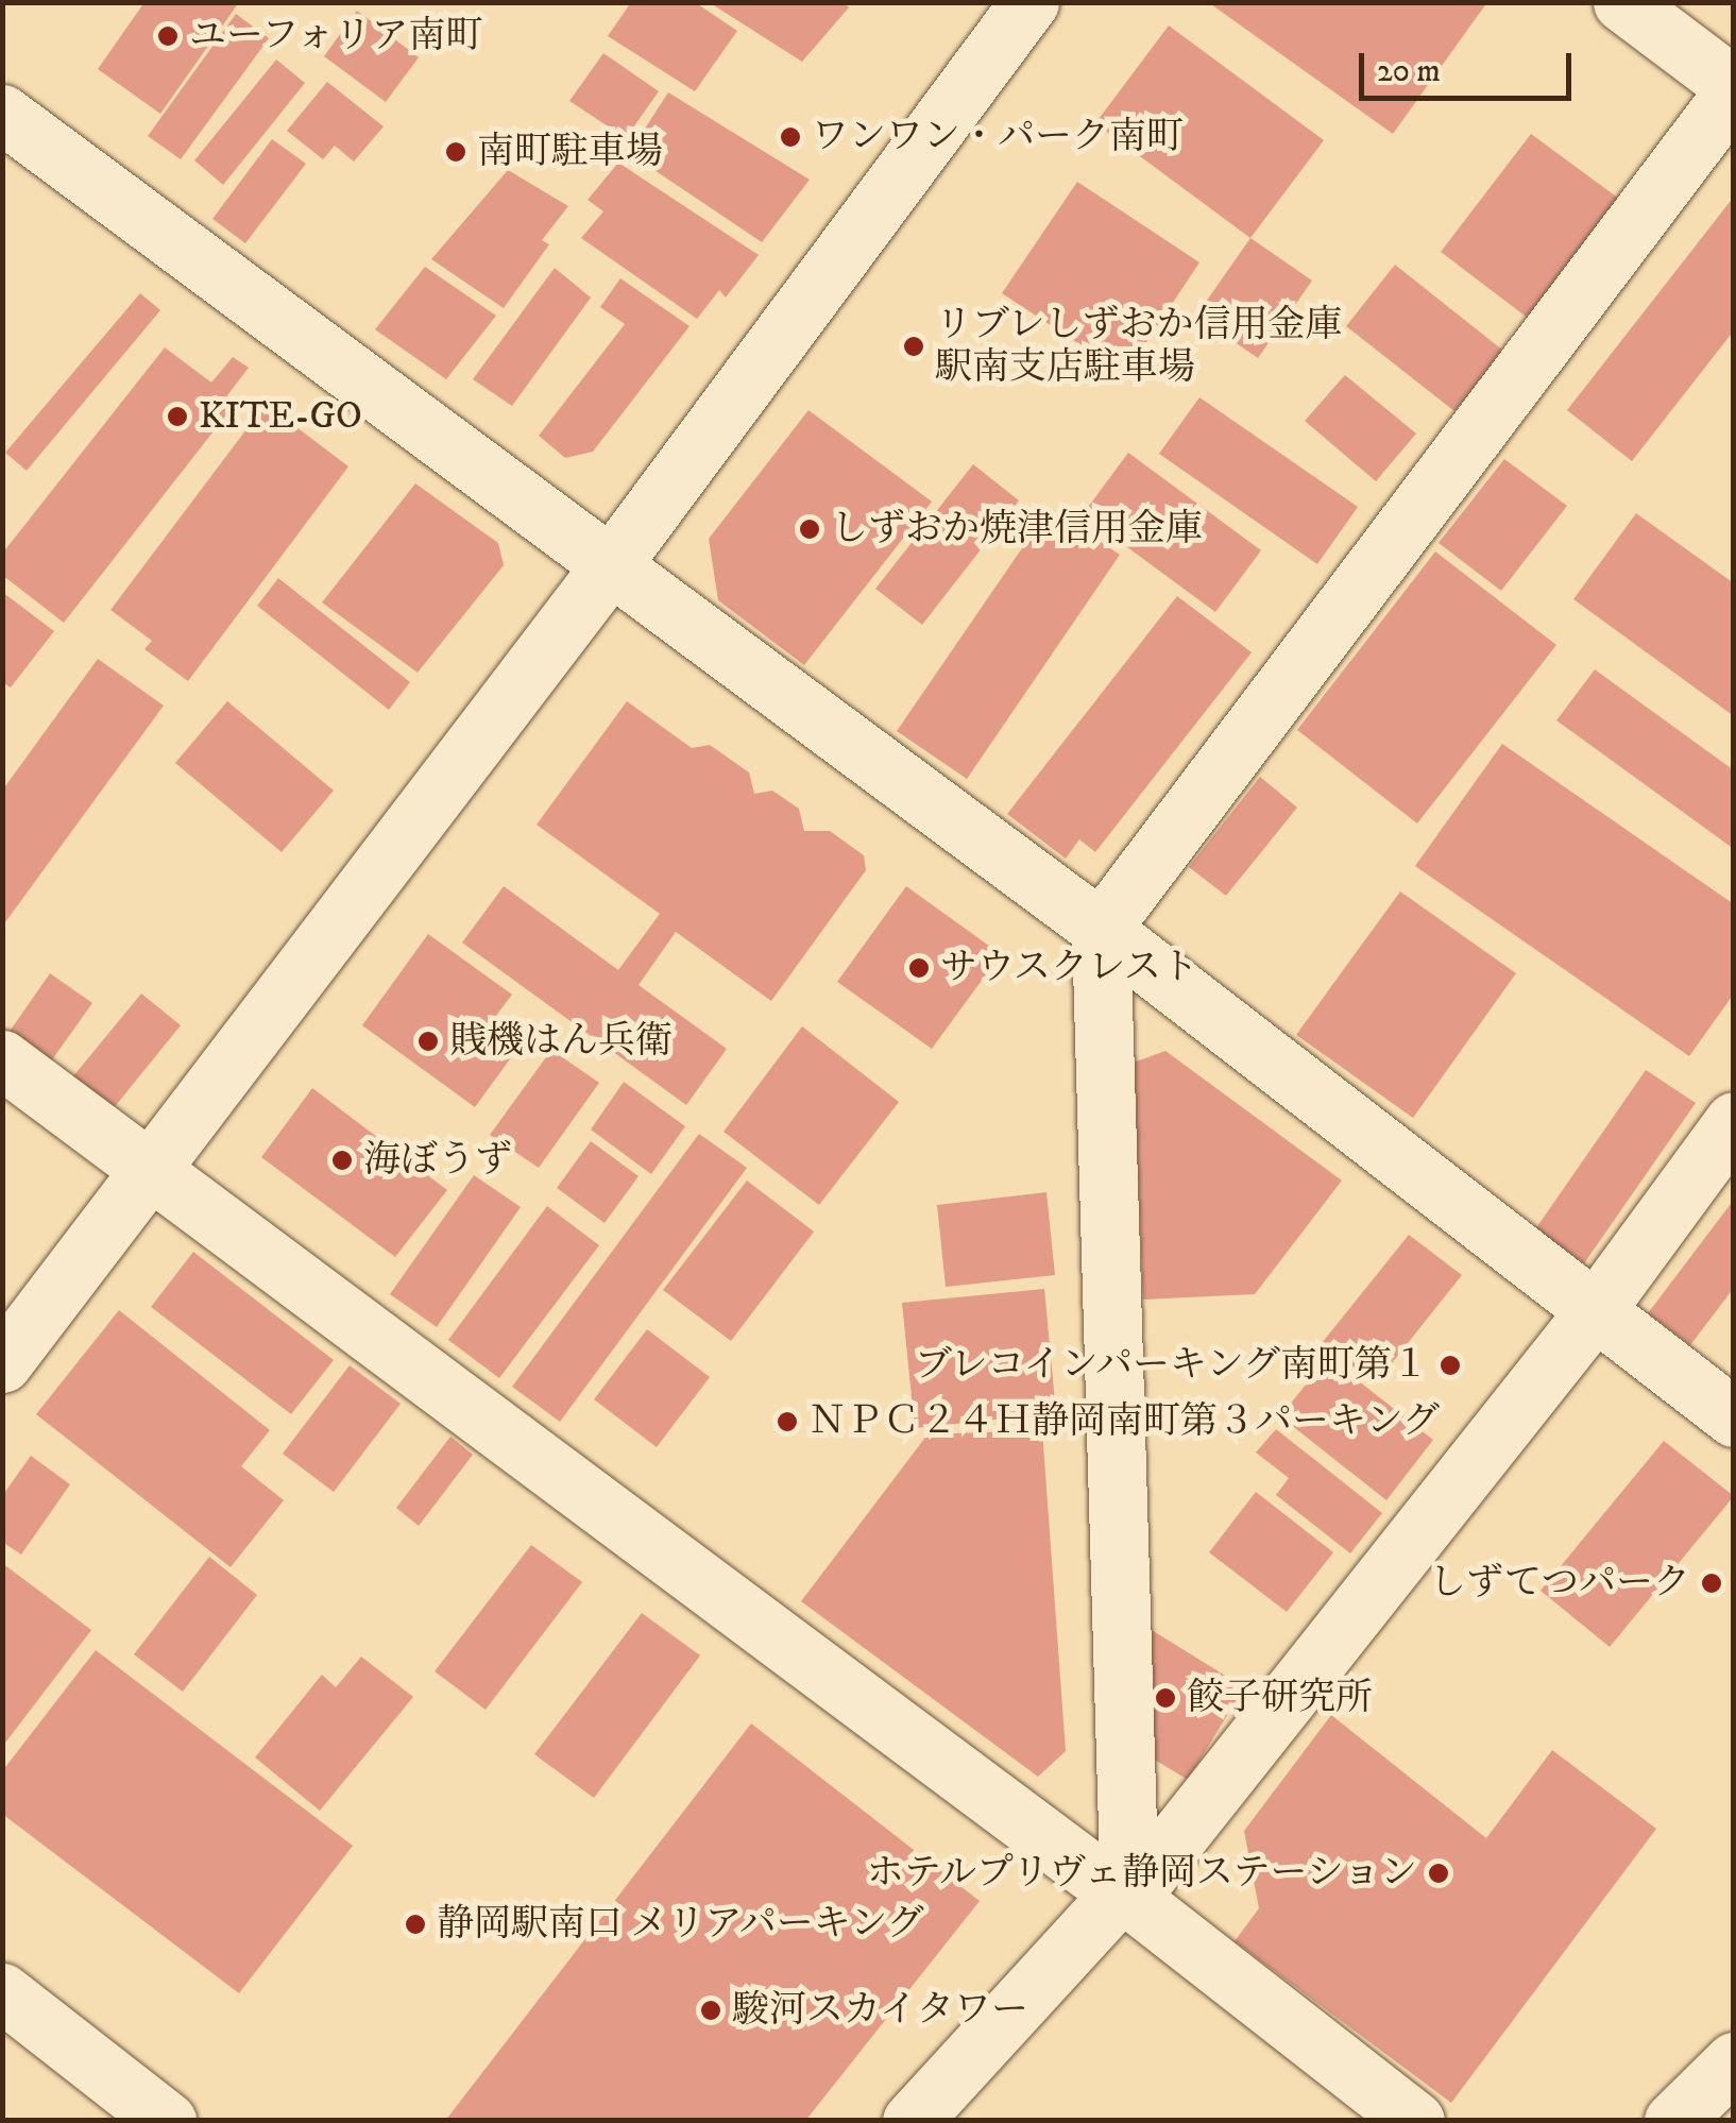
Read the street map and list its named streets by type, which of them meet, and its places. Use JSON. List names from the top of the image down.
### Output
{
  "places": [
    "ユーフォリア南町",
    "ワンワン・パーク南町",
    "南町駐車場",
    "リブレしずおか信用金庫 駅南支店駐車場",
    "KITE-GO",
    "しずおか焼津信用金庫",
    "サウスクレスト",
    "賎機はん兵衛",
    "海ぼうず",
    "ブレコインパーキング南町第１",
    "ＮＰＣ２４Ｈ静岡南町第３パーキング",
    "しずてつパーク",
    "餃子研究所",
    "ホテルプリヴェ静岡ステーション",
    "静岡駅南口 メリアパーキング",
    "駿河スカイタワー"
  ],
  "scale_bar": "20 m"
}
